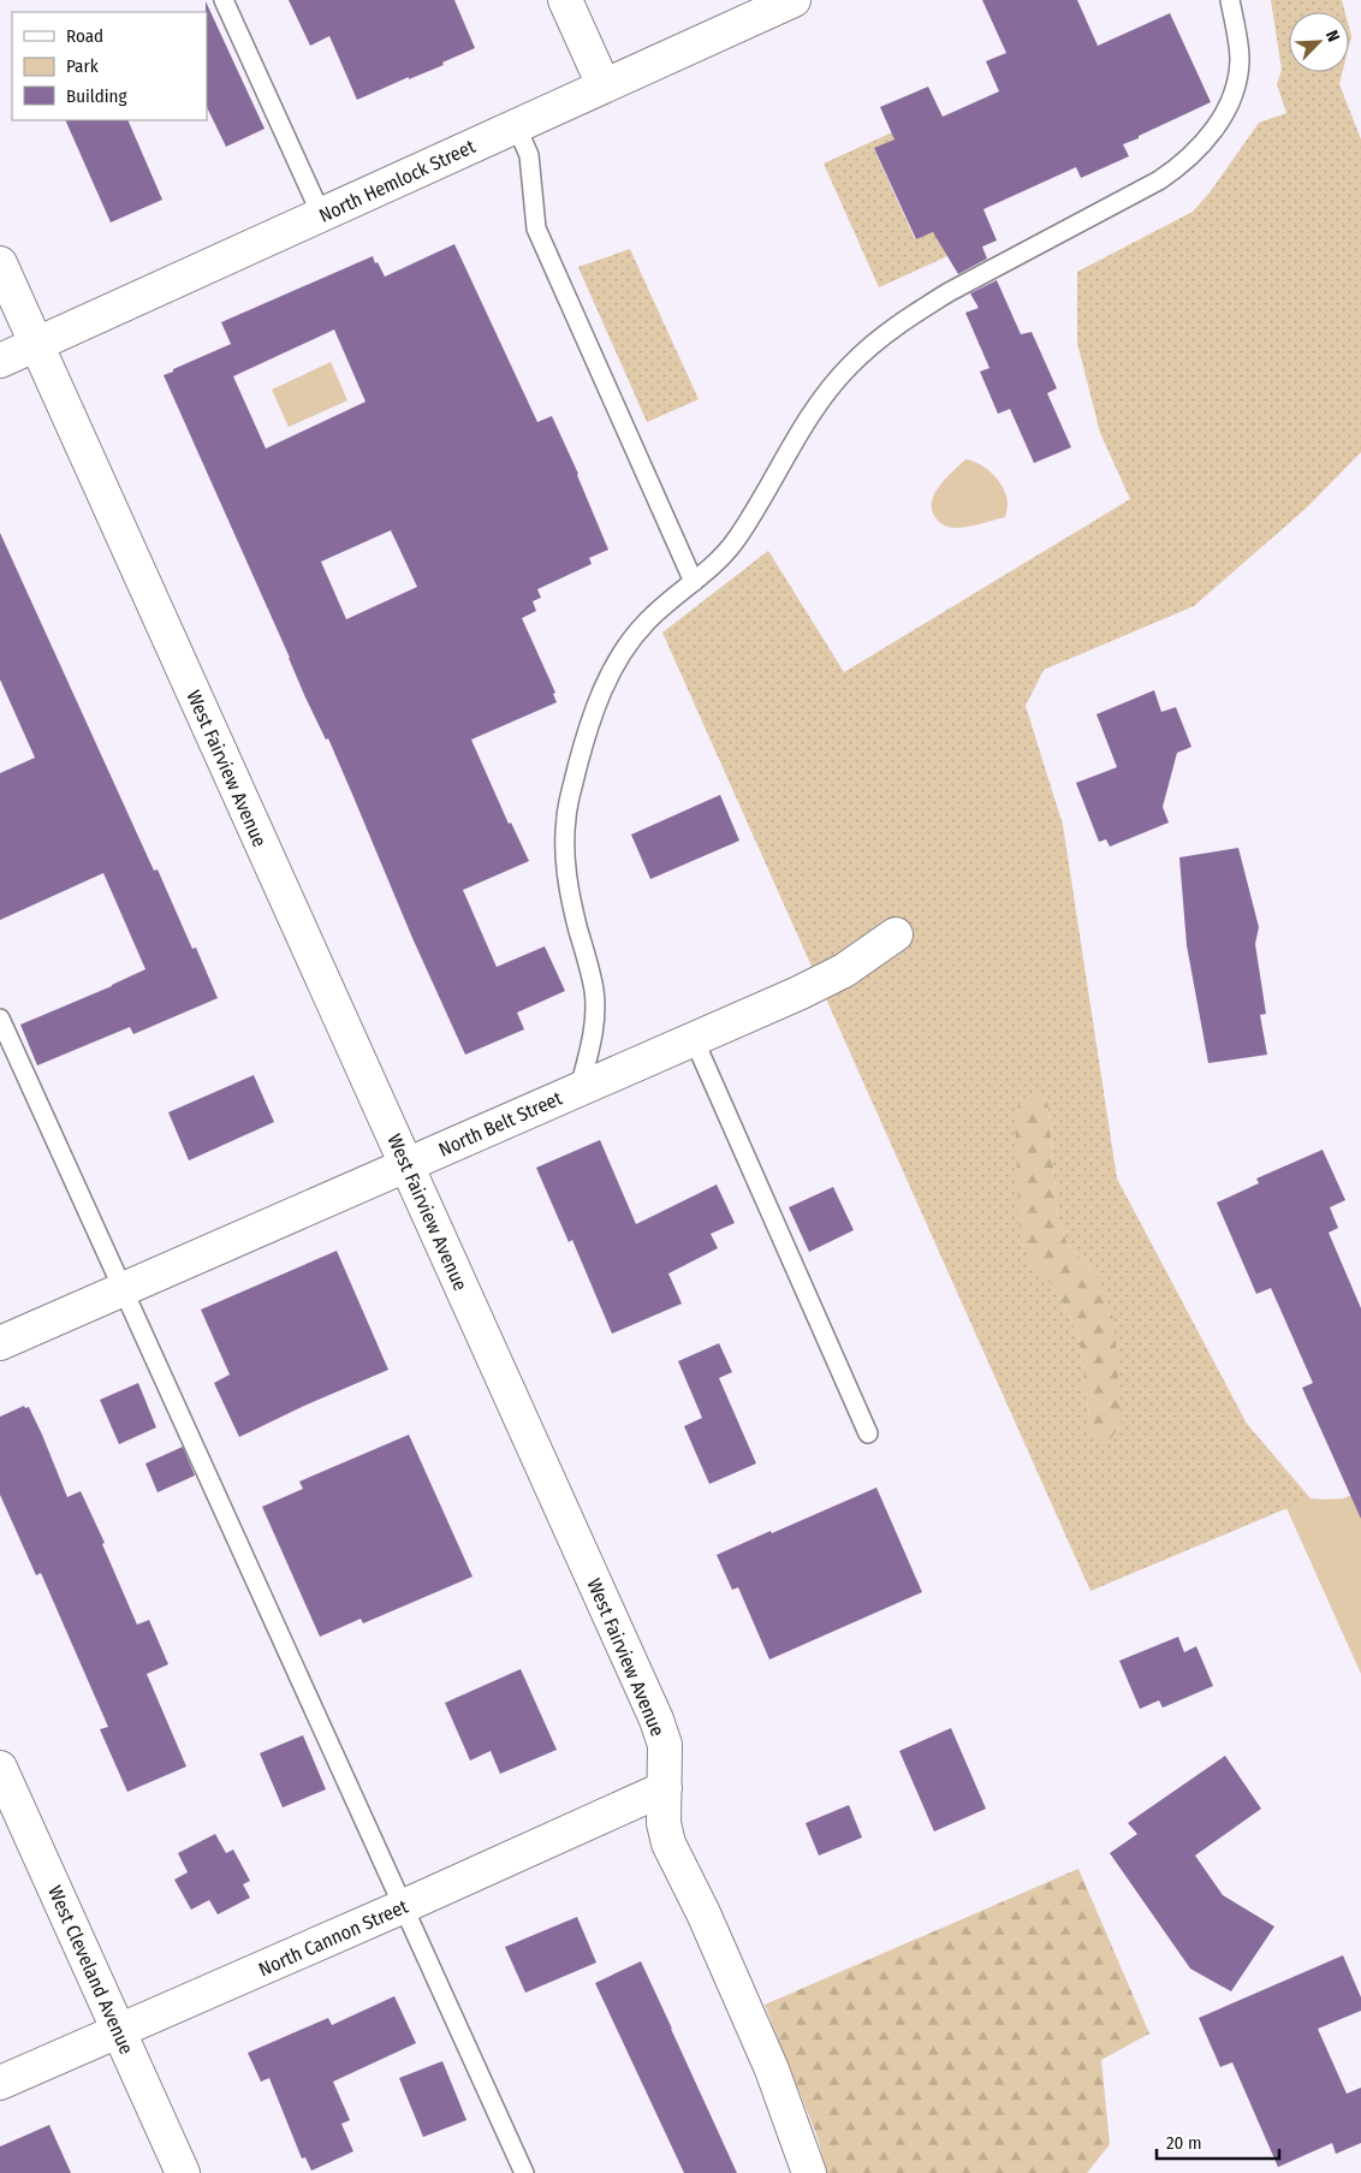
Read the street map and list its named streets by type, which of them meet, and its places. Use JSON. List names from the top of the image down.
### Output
{
  "streets": {
    "street": [
      "North Hemlock Street",
      "West Fairview Avenue",
      "North Belt Street",
      "North Cannon Street",
      "West Cleveland Avenue"
    ]
  },
  "crossings": [
    ["North Hemlock Street", "West Fairview Avenue"],
    ["West Fairview Avenue", "North Belt Street"],
    ["West Fairview Avenue", "North Cannon Street"],
    ["North Cannon Street", "West Cleveland Avenue"]
  ],
  "legend": ["Road", "Park", "Building"],
  "scale_bar": "20 m",
  "north": "top right"
}
